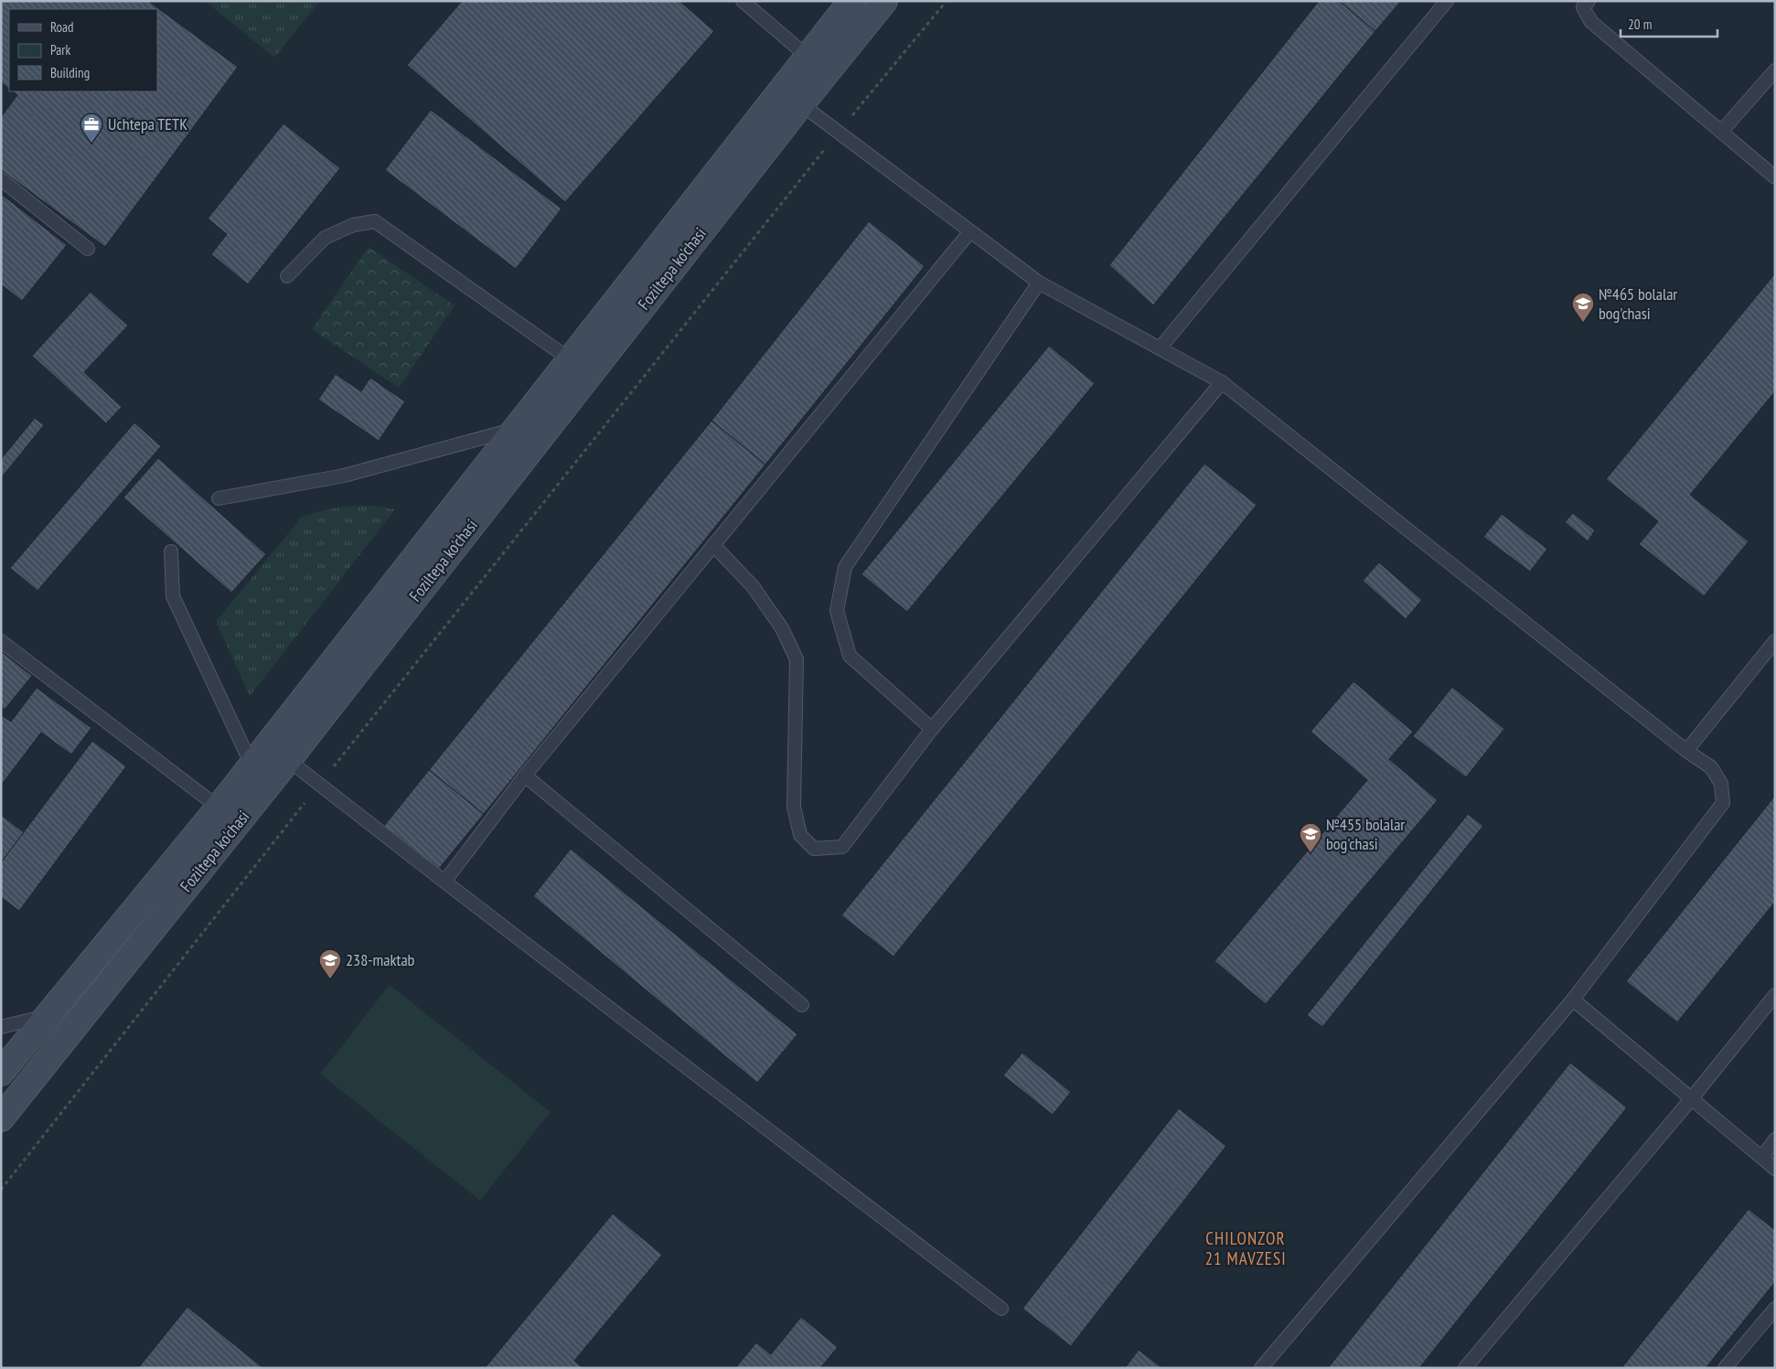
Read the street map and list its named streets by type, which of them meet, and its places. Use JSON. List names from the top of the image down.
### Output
{
  "streets": {
    "main road": ["Foziltepa ko'chasi"]
  },
  "districts": ["CHILONZOR 21 MAVZESI"],
  "places": {
    "office": ["Uchtepa TETK"],
    "school or university": ["№465 bolalar bog'chasi", "№455 bolalar bog'chasi", "238-maktab"]
  },
  "legend": ["Road", "Park", "Building"],
  "scale_bar": "20 m"
}
